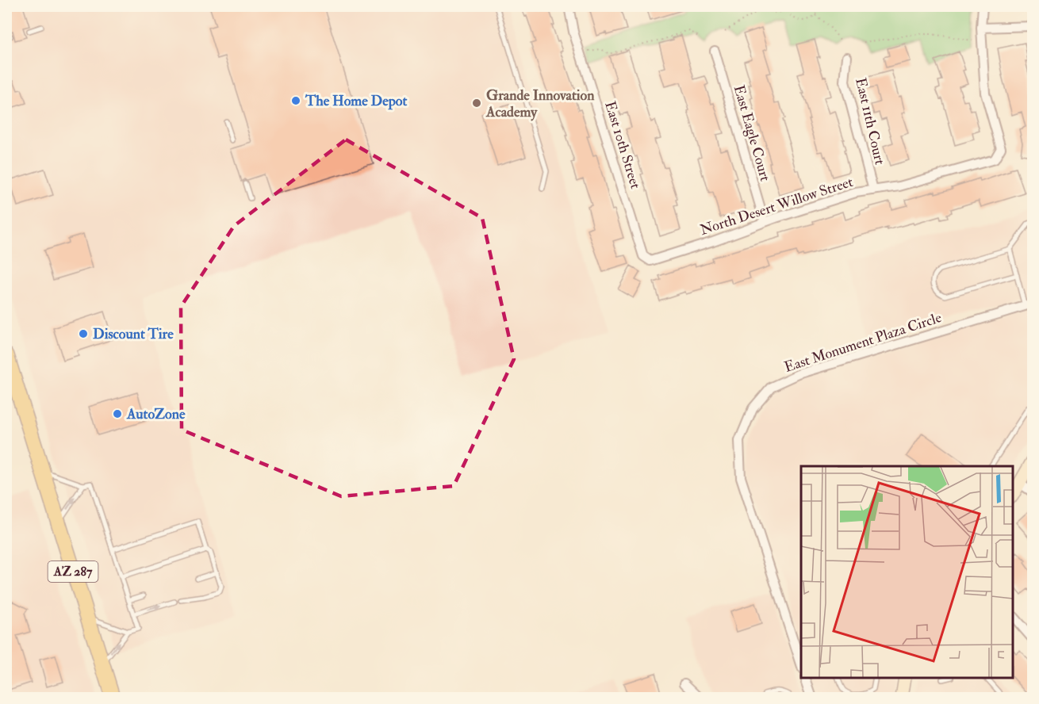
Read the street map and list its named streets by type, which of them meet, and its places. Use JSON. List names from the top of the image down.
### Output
{
  "streets": {
    "main road": ["AZ 287"],
    "street": [
      "East 11th Court",
      "East Eagle Court",
      "East 10th Street",
      "North Desert Willow Street",
      "East Monument Plaza Circle"
    ]
  },
  "crossings": [
    ["East 11th Court", "North Desert Willow Street"],
    ["East Eagle Court", "North Desert Willow Street"],
    ["East 10th Street", "North Desert Willow Street"]
  ],
  "places": [
    "The Home Depot",
    "Grande Innovation Academy",
    "Discount Tire",
    "AutoZone"
  ]
}
